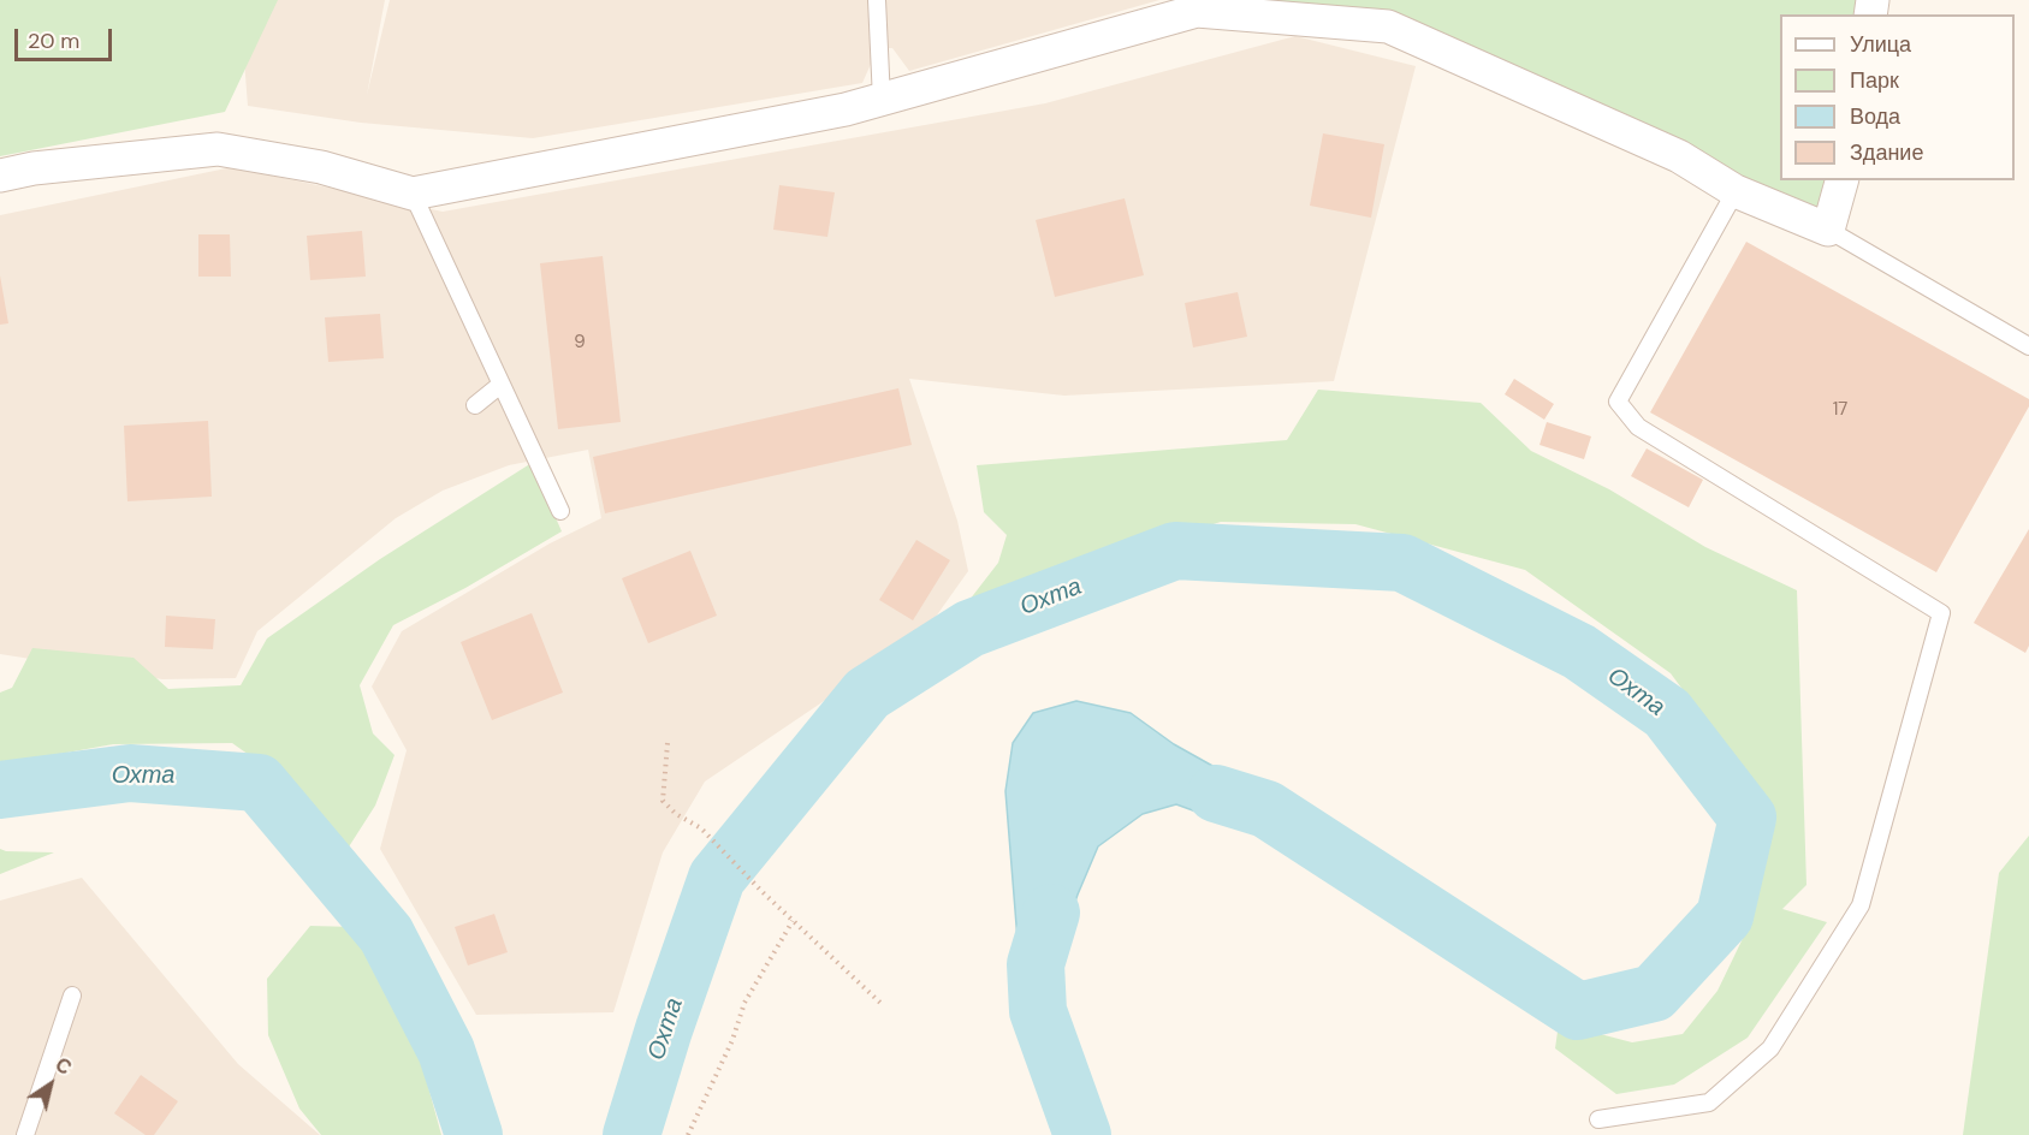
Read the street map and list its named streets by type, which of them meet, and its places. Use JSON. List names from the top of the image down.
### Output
{
  "water": ["Охта"],
  "house_numbers": ["9", "17"],
  "legend": [
    "Улица",
    "Парк",
    "Вода",
    "Здание"
  ],
  "scale_bar": "20 m",
  "north": "top right"
}
